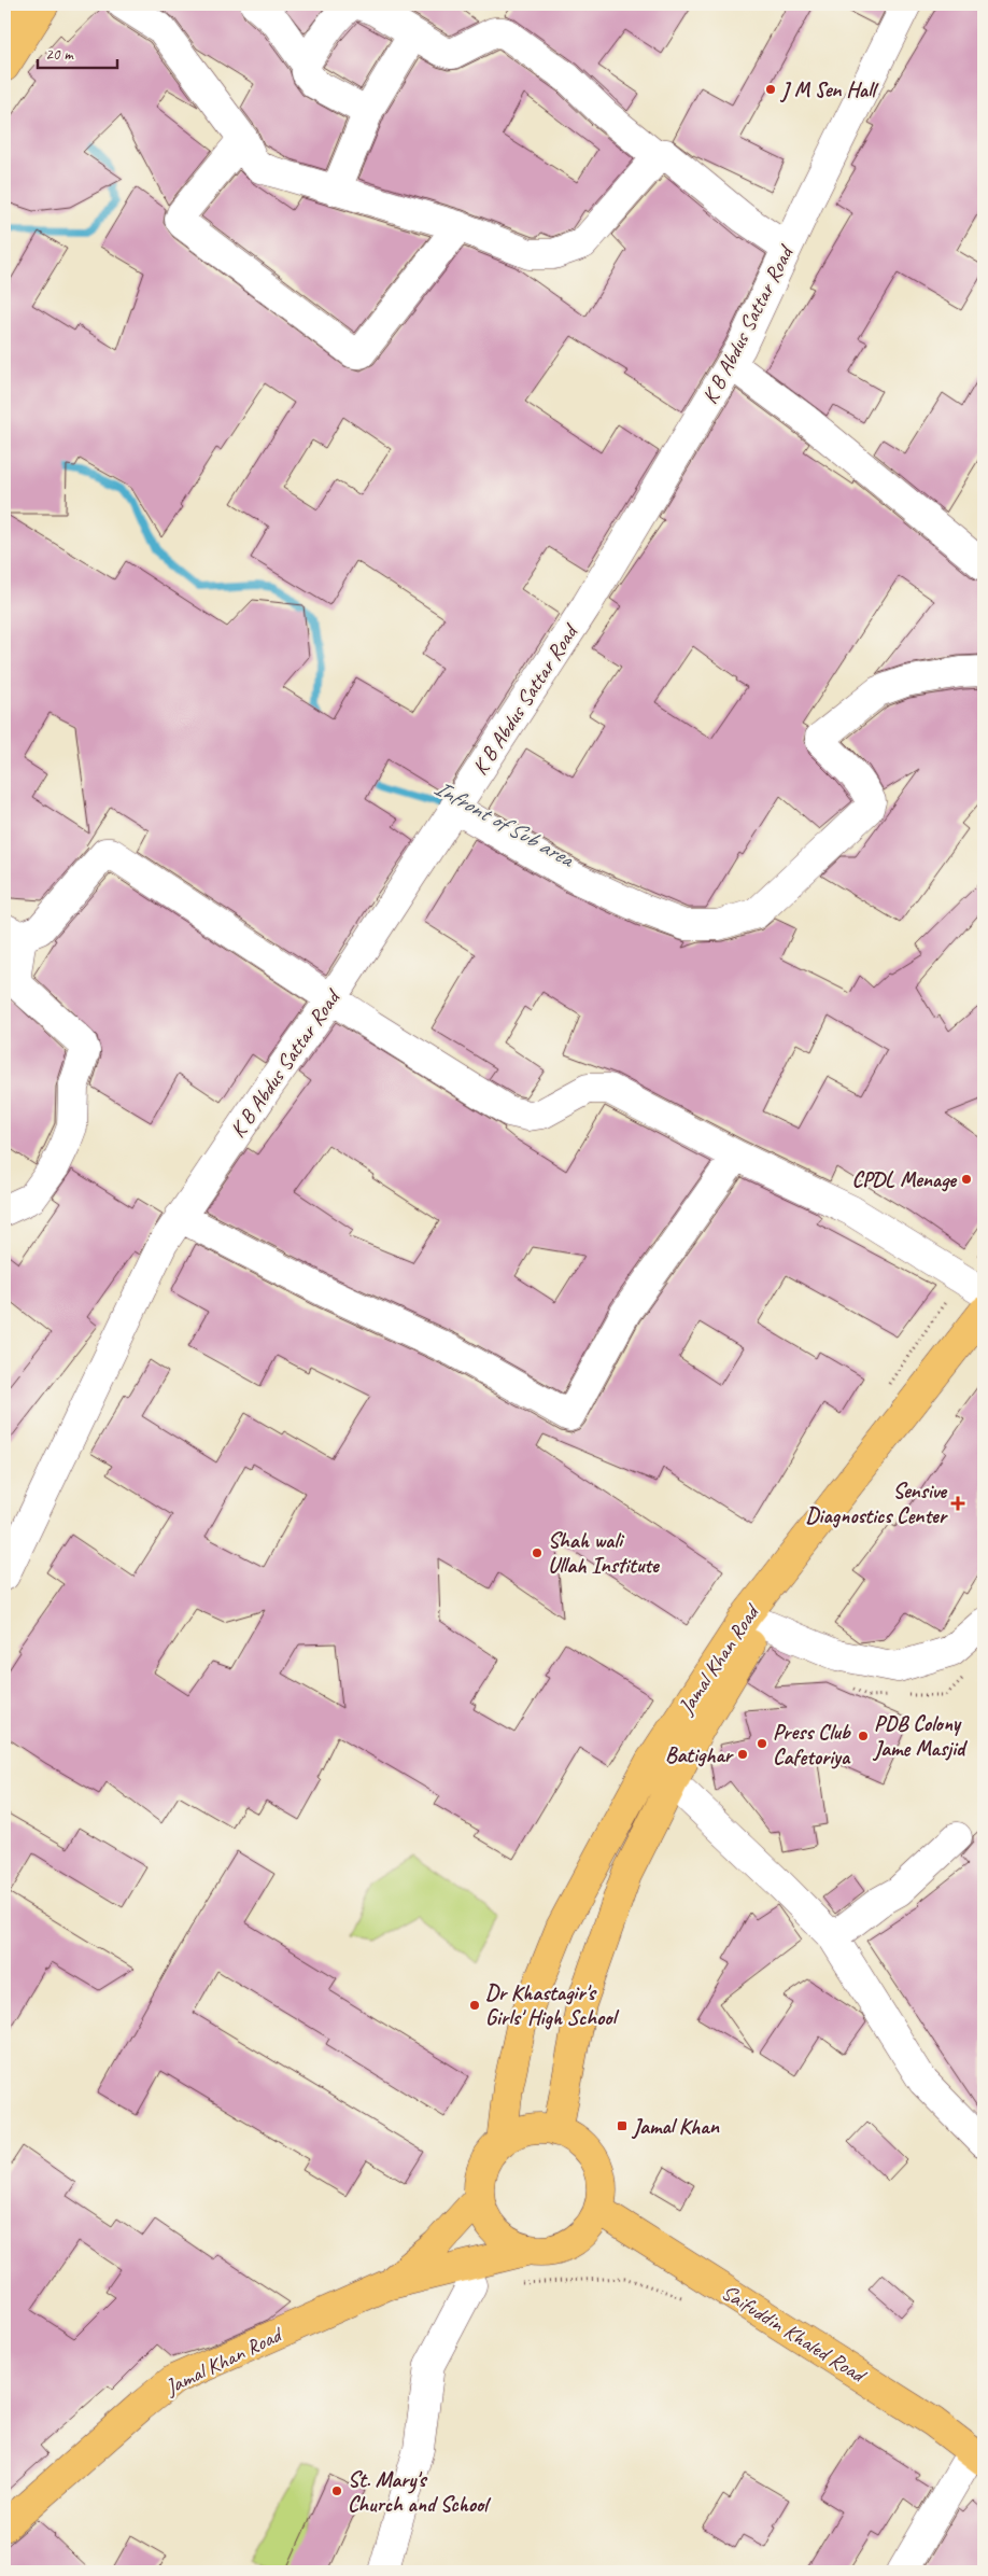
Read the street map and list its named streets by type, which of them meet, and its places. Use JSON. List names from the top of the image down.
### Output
{
  "streets": {
    "main road": ["Jamal Khan Road", "Saifuddin Khaled Road"],
    "street": ["K B Abdus Sattar Road"]
  },
  "crossings": [
    ["Jamal Khan Road", "Saifuddin Khaled Road"]
  ],
  "water": ["Infront of Sub area"],
  "places": {
    "other": [
      "J M Sen Hall",
      "CPDL Menage",
      "Shah wali Ullah Institute",
      "PDB Colony Jame Masjid",
      "Press Club Cafetoriya",
      "Batighar",
      "Dr Khastagir's Girls' High School",
      "St. Mary's Church and School"
    ],
    "health": ["Sensive Diagnostics Center"],
    "transit": ["Jamal Khan"]
  },
  "scale_bar": "20 m"
}
